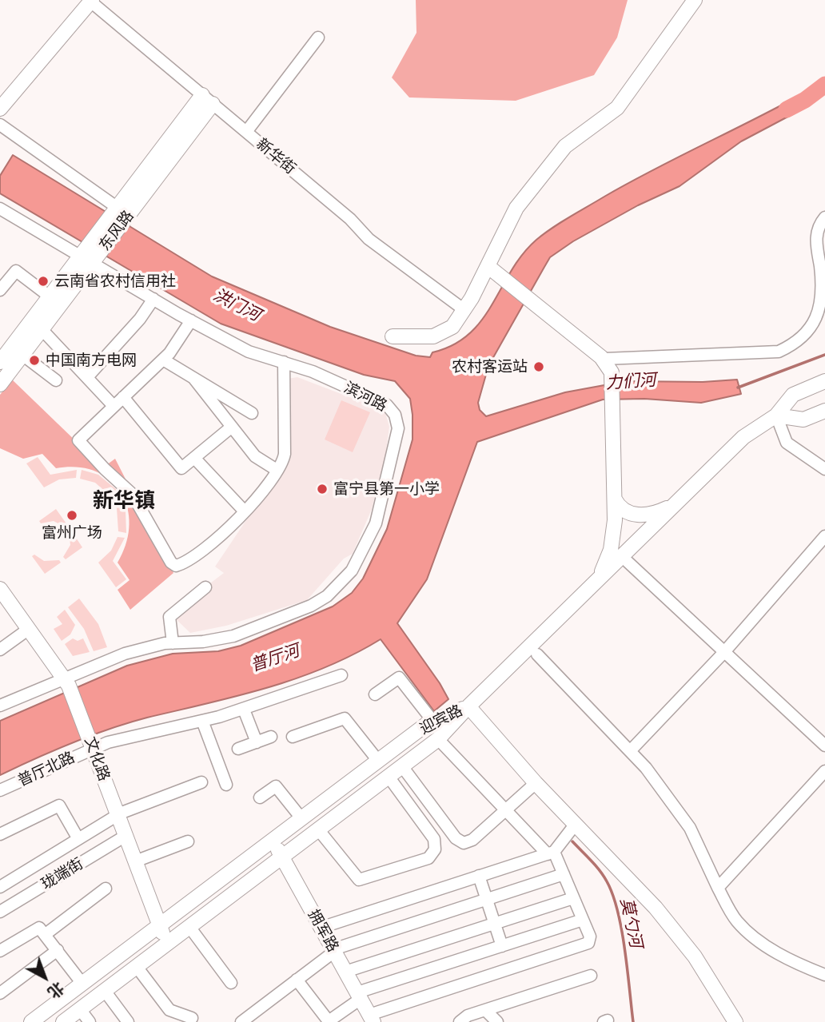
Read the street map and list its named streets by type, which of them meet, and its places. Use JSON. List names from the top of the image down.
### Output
{
  "streets": {
    "main road": [
      "东风路",
      "迎宾路",
      "文化路",
      "拥军路"
    ],
    "street": [
      "新华街",
      "滨河路",
      "普厅北路",
      "珑端街"
    ]
  },
  "crossings": [
    ["新华街", "东风路"],
    ["东风路", "滨河路"],
    ["滨河路", "文化路"],
    ["迎宾路", "文化路"],
    ["迎宾路", "拥军路"],
    ["文化路", "普厅北路"],
    ["文化路", "珑端街"]
  ],
  "districts": ["新华镇"],
  "water": [
    "洪门河",
    "力们河",
    "普厅河",
    "莫勺河"
  ],
  "places": [
    "云南省农村信用社",
    "中国南方电网",
    "农村客运站",
    "富宁县第一小学",
    "富州广场"
  ],
  "north": "bottom right"
}
